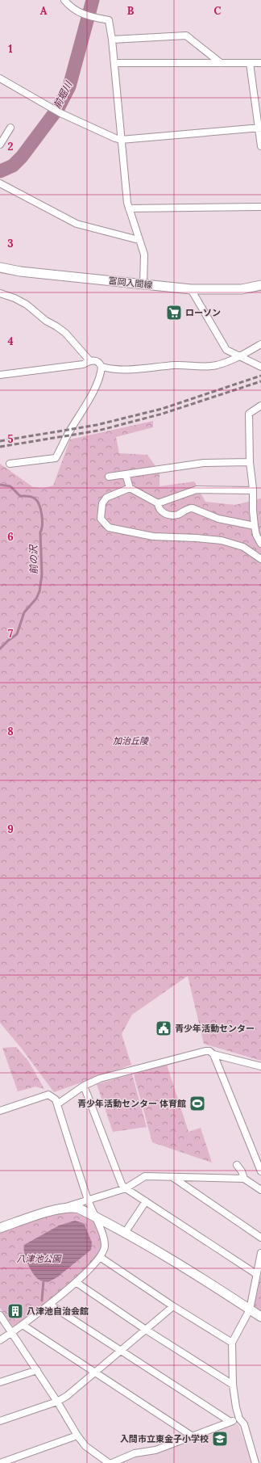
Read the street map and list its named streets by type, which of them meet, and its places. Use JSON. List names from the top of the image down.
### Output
{
  "streets": {
    "street": ["富岡入間線"]
  },
  "water": ["前堀川", "前の沢"],
  "parks": ["加治丘陵", "八津池公園"],
  "places": {
    "supermarket": ["ローソン"],
    "public building": ["青少年活動センター"],
    "sports": ["青少年活動センター 体育館"],
    "building": ["八津池自治会館"],
    "school or university": ["入間市立東金子小学校"]
  },
  "grid": {
    "columns": ["A", "B", "C"],
    "rows": [
      "1",
      "2",
      "3",
      "4",
      "5",
      "6",
      "7",
      "8",
      "9"
    ]
  }
}
